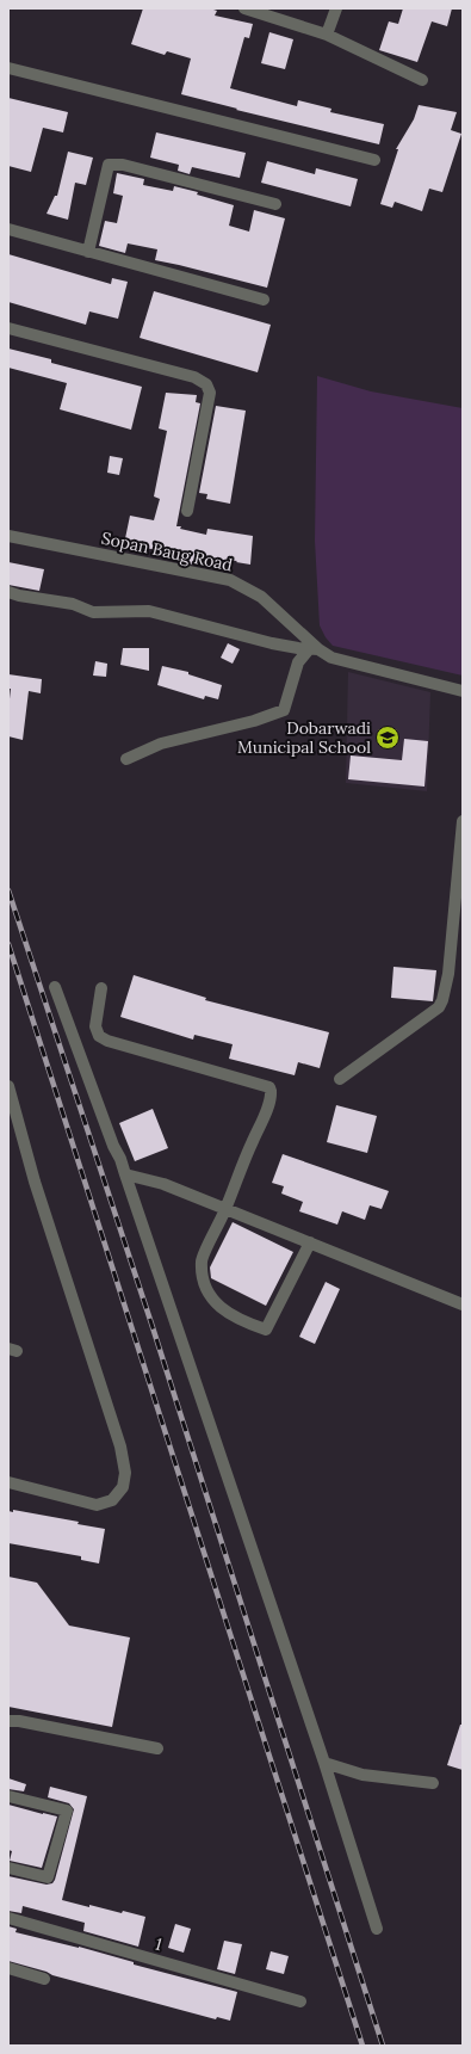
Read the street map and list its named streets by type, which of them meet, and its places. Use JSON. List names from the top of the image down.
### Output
{
  "streets": {
    "street": ["Sopan Baug Road", "1"]
  },
  "places": {
    "school or university": ["Dobarwadi Municipal School"]
  }
}
